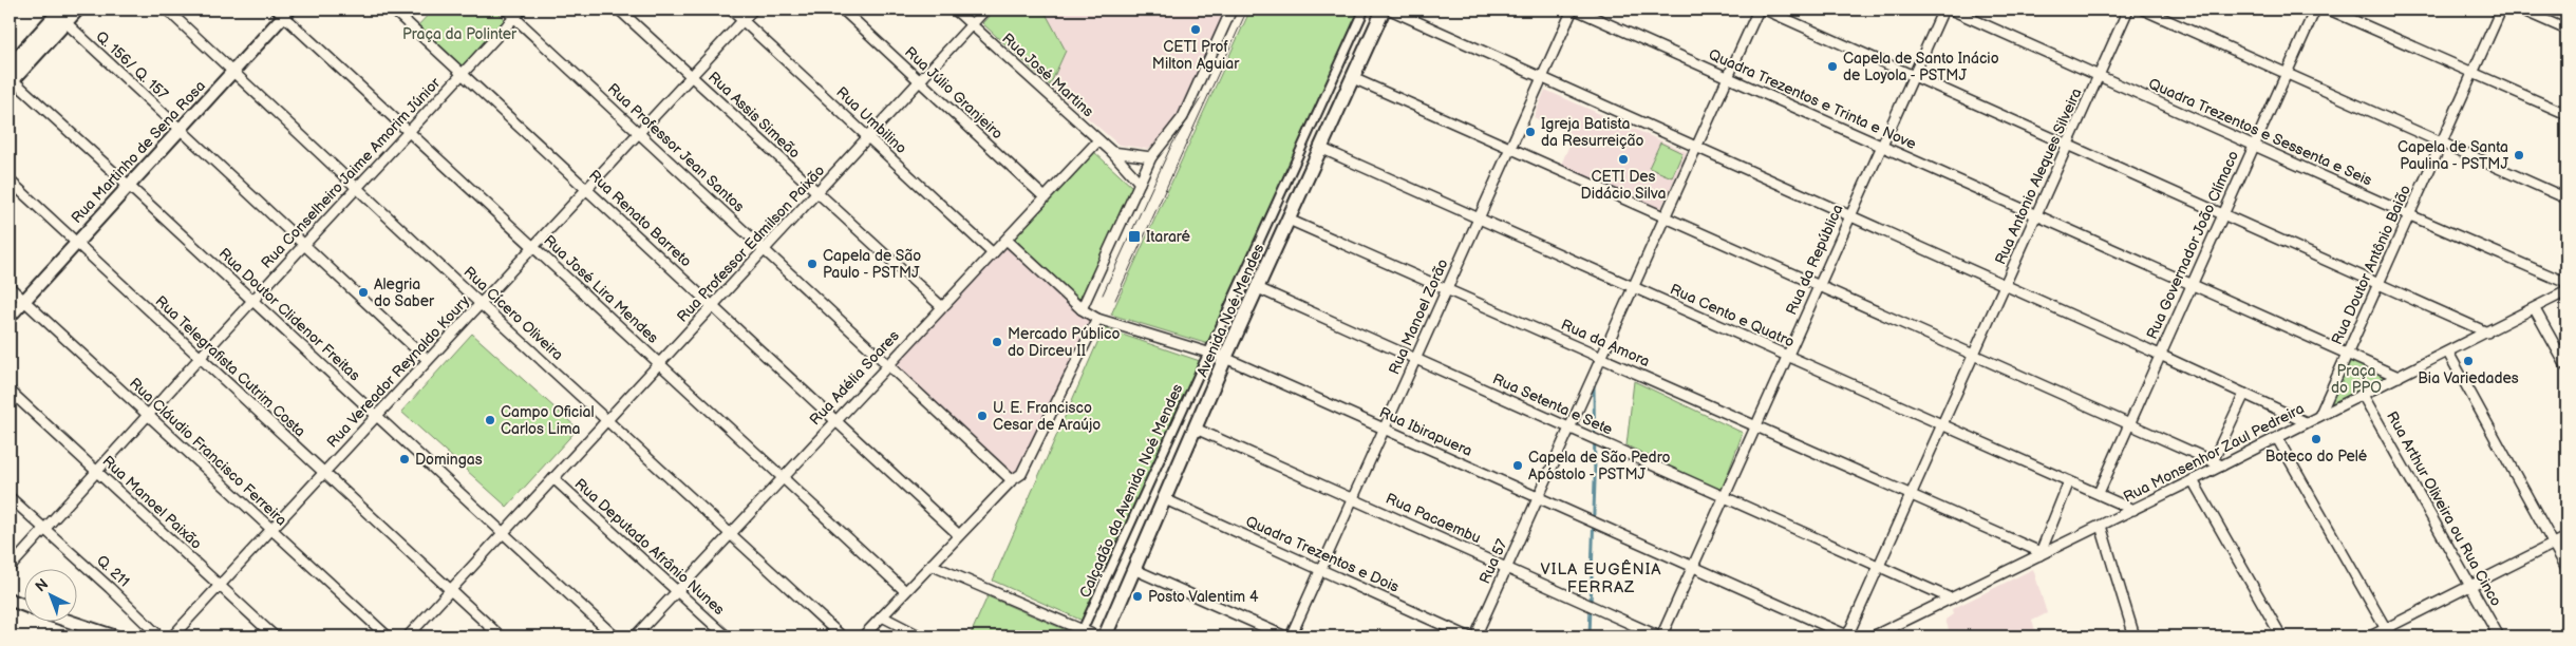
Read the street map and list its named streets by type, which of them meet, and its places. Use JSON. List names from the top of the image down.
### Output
{
  "streets": {
    "main road": ["Avenida Noé Mendes"],
    "street": [
      "Q. 156/ Q. 157",
      "Rua José Martins",
      "Rua Júlio Granjeiro",
      "Quadra Trezentos e Trinta e Nove",
      "Rua Assis Simeão",
      "Rua Umbilino",
      "Quadra Trezentos e Sessenta e Seis",
      "Rua Professor Jean Santos",
      "Rua Martinho de Sena Rosa",
      "Rua Conselheiro Jaime Amorim Júnior",
      "Rua Antonio Aleques Silveira",
      "Rua Renato Barreto",
      "Rua Professor Edmilson Paixão",
      "Rua Governador João Clímaco",
      "Rua da República",
      "Rua Doutor Antônio Baião",
      "Rua José Lira Mendes",
      "Rua Cícero Oliveira",
      "Rua Doutor Clidenor Freitas",
      "Rua Cento e Quatro",
      "Rua Manoel Zorão",
      "Rua da Amora",
      "Rua Telegrafista Cutrim Costa",
      "Rua Vereador Reynaldo Koury",
      "Rua Adélia Soares",
      "Rua Setenta e Sete",
      "Rua Ibirapuera",
      "Rua Cláudio Francisco Ferreira",
      "Rua Monsenhor Zaul Pedreira",
      "Calçadão da Avenida Noé Mendes",
      "Rua Manoel Paixão",
      "Rua Arthur Oliveira ou Rua Cinco",
      "Rua Pacaembu",
      "Rua Deputado Afrânio Nunes",
      "Quadra Trezentos e Dois",
      "Rua 57",
      "Q. 211"
    ]
  },
  "crossings": [
    ["Q. 156/ Q. 157", "Rua Martinho de Sena Rosa"],
    ["Q. 156/ Q. 157", "Rua Conselheiro Jaime Amorim Júnior"],
    ["Q. 156/ Q. 157", "Rua Vereador Reynaldo Koury"],
    ["Rua José Martins", "Rua Professor Edmilson Paixão"],
    ["Rua José Martins", "Rua Adélia Soares"],
    ["Rua Júlio Granjeiro", "Rua Professor Edmilson Paixão"],
    ["Rua Júlio Granjeiro", "Rua Adélia Soares"],
    ["Quadra Trezentos e Trinta e Nove", "Rua Antonio Aleques Silveira"],
    ["Quadra Trezentos e Trinta e Nove", "Rua Governador João Clímaco"],
    ["Quadra Trezentos e Trinta e Nove", "Rua da República"],
    ["Quadra Trezentos e Trinta e Nove", "Rua Doutor Antônio Baião"],
    ["Quadra Trezentos e Trinta e Nove", "Rua Manoel Zorão"],
    ["Quadra Trezentos e Trinta e Nove", "Rua Monsenhor Zaul Pedreira"],
    ["Quadra Trezentos e Trinta e Nove", "Rua 57"],
    ["Rua Assis Simeão", "Rua Professor Edmilson Paixão"],
    ["Rua Assis Simeão", "Rua Vereador Reynaldo Koury"],
    ["Rua Assis Simeão", "Rua Adélia Soares"],
    ["Rua Umbilino", "Rua Professor Edmilson Paixão"],
    ["Rua Umbilino", "Rua Vereador Reynaldo Koury"],
    ["Rua Umbilino", "Rua Adélia Soares"],
    ["Quadra Trezentos e Sessenta e Seis", "Rua Antonio Aleques Silveira"],
    ["Quadra Trezentos e Sessenta e Seis", "Rua Governador João Clímaco"],
    ["Quadra Trezentos e Sessenta e Seis", "Rua Doutor Antônio Baião"],
    ["Quadra Trezentos e Sessenta e Seis", "Rua Monsenhor Zaul Pedreira"],
    ["Rua Professor Jean Santos", "Rua Conselheiro Jaime Amorim Júnior"],
    ["Rua Professor Jean Santos", "Rua Professor Edmilson Paixão"],
    ["Rua Professor Jean Santos", "Rua Vereador Reynaldo Koury"],
    ["Rua Professor Jean Santos", "Rua Adélia Soares"],
    ["Rua Martinho de Sena Rosa", "Rua José Lira Mendes"],
    ["Rua Martinho de Sena Rosa", "Rua Cícero Oliveira"],
    ["Rua Martinho de Sena Rosa", "Rua Doutor Clidenor Freitas"],
    ["Rua Martinho de Sena Rosa", "Rua Telegrafista Cutrim Costa"],
    ["Rua Martinho de Sena Rosa", "Rua Cláudio Francisco Ferreira"],
    ["Rua Conselheiro Jaime Amorim Júnior", "Rua Renato Barreto"],
    ["Rua Conselheiro Jaime Amorim Júnior", "Rua José Lira Mendes"],
    ["Rua Conselheiro Jaime Amorim Júnior", "Rua Cícero Oliveira"],
    ["Rua Conselheiro Jaime Amorim Júnior", "Rua Doutor Clidenor Freitas"],
    ["Rua Conselheiro Jaime Amorim Júnior", "Rua Telegrafista Cutrim Costa"],
    ["Rua Conselheiro Jaime Amorim Júnior", "Rua Cláudio Francisco Ferreira"],
    ["Rua Conselheiro Jaime Amorim Júnior", "Rua Manoel Paixão"],
    ["Rua Conselheiro Jaime Amorim Júnior", "Q. 211"],
    ["Rua Antonio Aleques Silveira", "Rua Cento e Quatro"],
    ["Rua Antonio Aleques Silveira", "Rua da Amora"],
    ["Rua Renato Barreto", "Rua Professor Edmilson Paixão"],
    ["Rua Renato Barreto", "Rua Vereador Reynaldo Koury"],
    ["Rua Renato Barreto", "Rua Adélia Soares"],
    ["Rua Professor Edmilson Paixão", "Rua José Lira Mendes"],
    ["Rua Professor Edmilson Paixão", "Rua Cícero Oliveira"],
    ["Rua Professor Edmilson Paixão", "Rua Doutor Clidenor Freitas"],
    ["Rua Professor Edmilson Paixão", "Rua Telegrafista Cutrim Costa"],
    ["Rua Professor Edmilson Paixão", "Rua Deputado Afrânio Nunes"],
    ["Rua Governador João Clímaco", "Rua Cento e Quatro"],
    ["Rua da República", "Rua Cento e Quatro"],
    ["Rua da República", "Rua da Amora"],
    ["Rua da República", "Rua Setenta e Sete"],
    ["Rua da República", "Rua Ibirapuera"],
    ["Rua da República", "Rua Pacaembu"],
    ["Rua Doutor Antônio Baião", "Rua Monsenhor Zaul Pedreira"],
    ["Rua José Lira Mendes", "Rua Vereador Reynaldo Koury"],
    ["Rua José Lira Mendes", "Rua Adélia Soares"],
    ["Avenida Noé Mendes", "Rua Cento e Quatro"],
    ["Avenida Noé Mendes", "Rua da Amora"],
    ["Avenida Noé Mendes", "Rua Setenta e Sete"],
    ["Avenida Noé Mendes", "Rua Ibirapuera"],
    ["Avenida Noé Mendes", "Rua Pacaembu"],
    ["Avenida Noé Mendes", "Quadra Trezentos e Dois"],
    ["Rua Cícero Oliveira", "Rua Vereador Reynaldo Koury"],
    ["Rua Cícero Oliveira", "Rua Adélia Soares"],
    ["Rua Doutor Clidenor Freitas", "Rua Vereador Reynaldo Koury"],
    ["Rua Cento e Quatro", "Rua Manoel Zorão"],
    ["Rua Cento e Quatro", "Rua Monsenhor Zaul Pedreira"],
    ["Rua Cento e Quatro", "Rua 57"],
    ["Rua Manoel Zorão", "Rua da Amora"],
    ["Rua Manoel Zorão", "Rua Setenta e Sete"],
    ["Rua Manoel Zorão", "Rua Ibirapuera"],
    ["Rua Manoel Zorão", "Rua Pacaembu"],
    ["Rua Manoel Zorão", "Quadra Trezentos e Dois"],
    ["Rua da Amora", "Rua Monsenhor Zaul Pedreira"],
    ["Rua da Amora", "Rua 57"],
    ["Rua Telegrafista Cutrim Costa", "Rua Vereador Reynaldo Koury"],
    ["Rua Vereador Reynaldo Koury", "Rua Cláudio Francisco Ferreira"],
    ["Rua Vereador Reynaldo Koury", "Rua Manoel Paixão"],
    ["Rua Adélia Soares", "Rua Ibirapuera"],
    ["Rua Adélia Soares", "Rua Deputado Afrânio Nunes"],
    ["Rua Setenta e Sete", "Rua Monsenhor Zaul Pedreira"],
    ["Rua Setenta e Sete", "Rua 57"],
    ["Rua Ibirapuera", "Calçadão da Avenida Noé Mendes"],
    ["Rua Ibirapuera", "Rua 57"],
    ["Rua Monsenhor Zaul Pedreira", "Rua Arthur Oliveira ou Rua Cinco"],
    ["Rua Pacaembu", "Rua 57"]
  ],
  "districts": ["VILA EUGÊNIA FERRAZ"],
  "parks": ["Praça da Polinter", "Praça do PPO"],
  "places": {
    "other": [
      "CETI Prof Milton Aguiar",
      "Capela de Santo Inácio de Loyola - PSTMJ",
      "Igreja Batista da Resurreição",
      "Capela de Santa Paulina - PSTMJ",
      "CETI Des Didácio Silva",
      "Capela de São Paulo - PSTMJ",
      "Alegria do Saber",
      "Mercado Público do Dirceu II",
      "Bia Variedades",
      "U. E. Francisco Cesar de Araújo",
      "Campo Oficial Carlos Lima",
      "Boteco do Pelé",
      "Domingas",
      "Capela de São Pedro Apóstolo - PSTMJ",
      "Posto Valentim 4"
    ],
    "transit": ["Itararé"]
  },
  "north": "top left"
}
